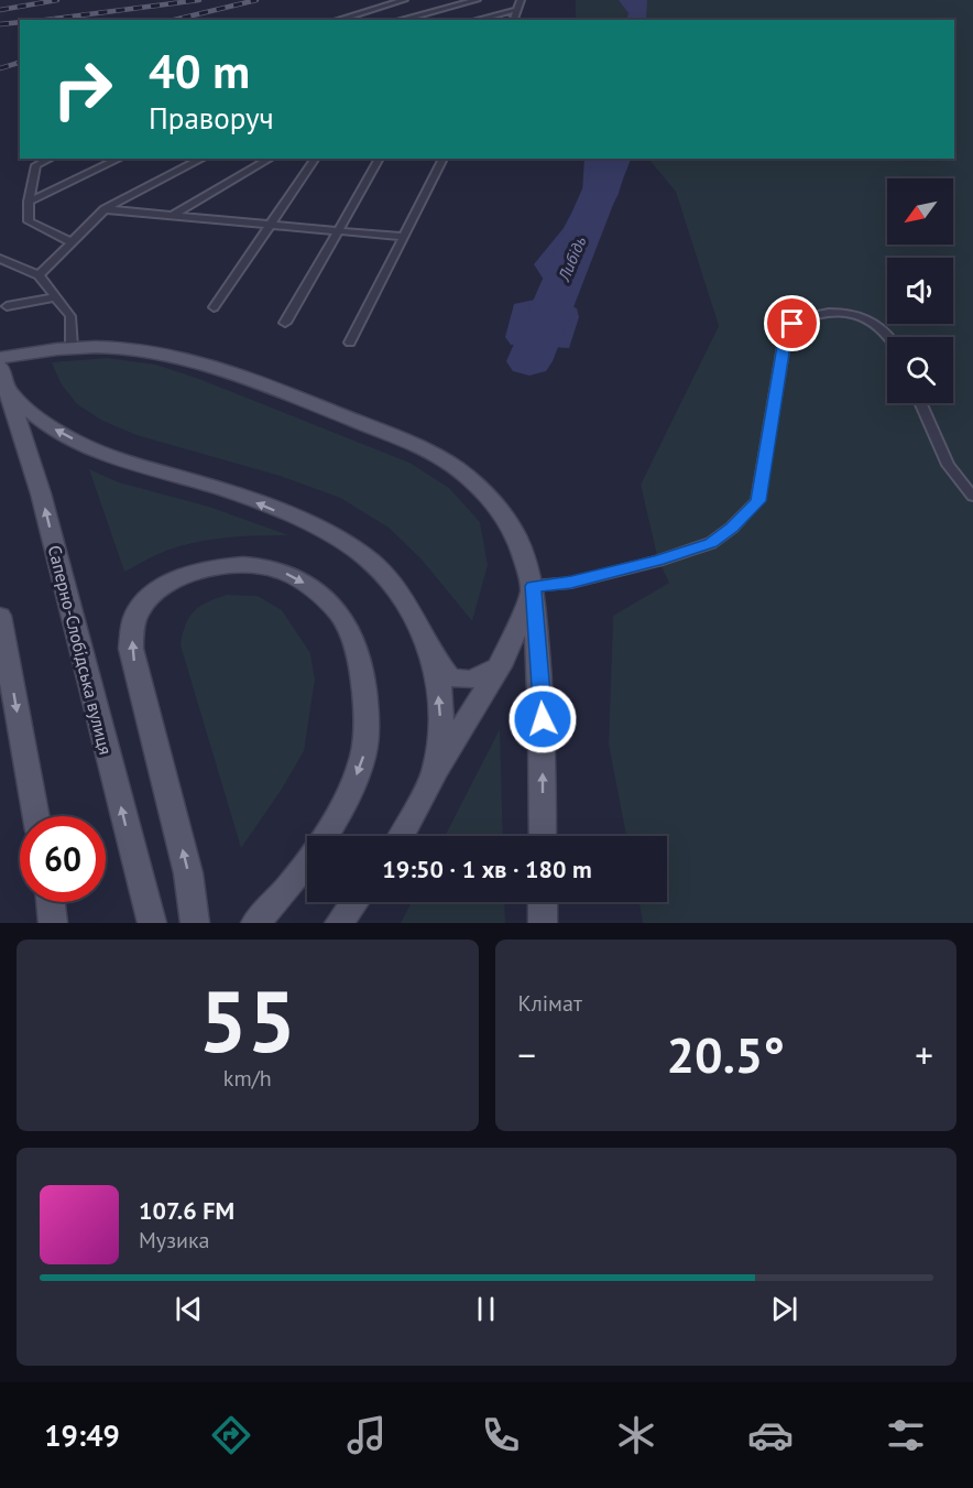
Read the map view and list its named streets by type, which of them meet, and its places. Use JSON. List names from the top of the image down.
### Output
{
  "streets": {
    "main road": ["Саперно-Слобідська вулиця"]
  },
  "water": ["Либідь"],
  "north": "bottom left",
  "page": {
    "turn": ["40 m", "Праворуч"],
    "limit": "60",
    "trip": "19:50 · 1 хв · 180 m",
    "tile": [
      ["55", "km/h"],
      "Клімат"
    ],
    "heat": ["−", "20.5°", "+"],
    "song": ["107.6 FM", "Музика"],
    "tabs": "19:49"
  }
}
